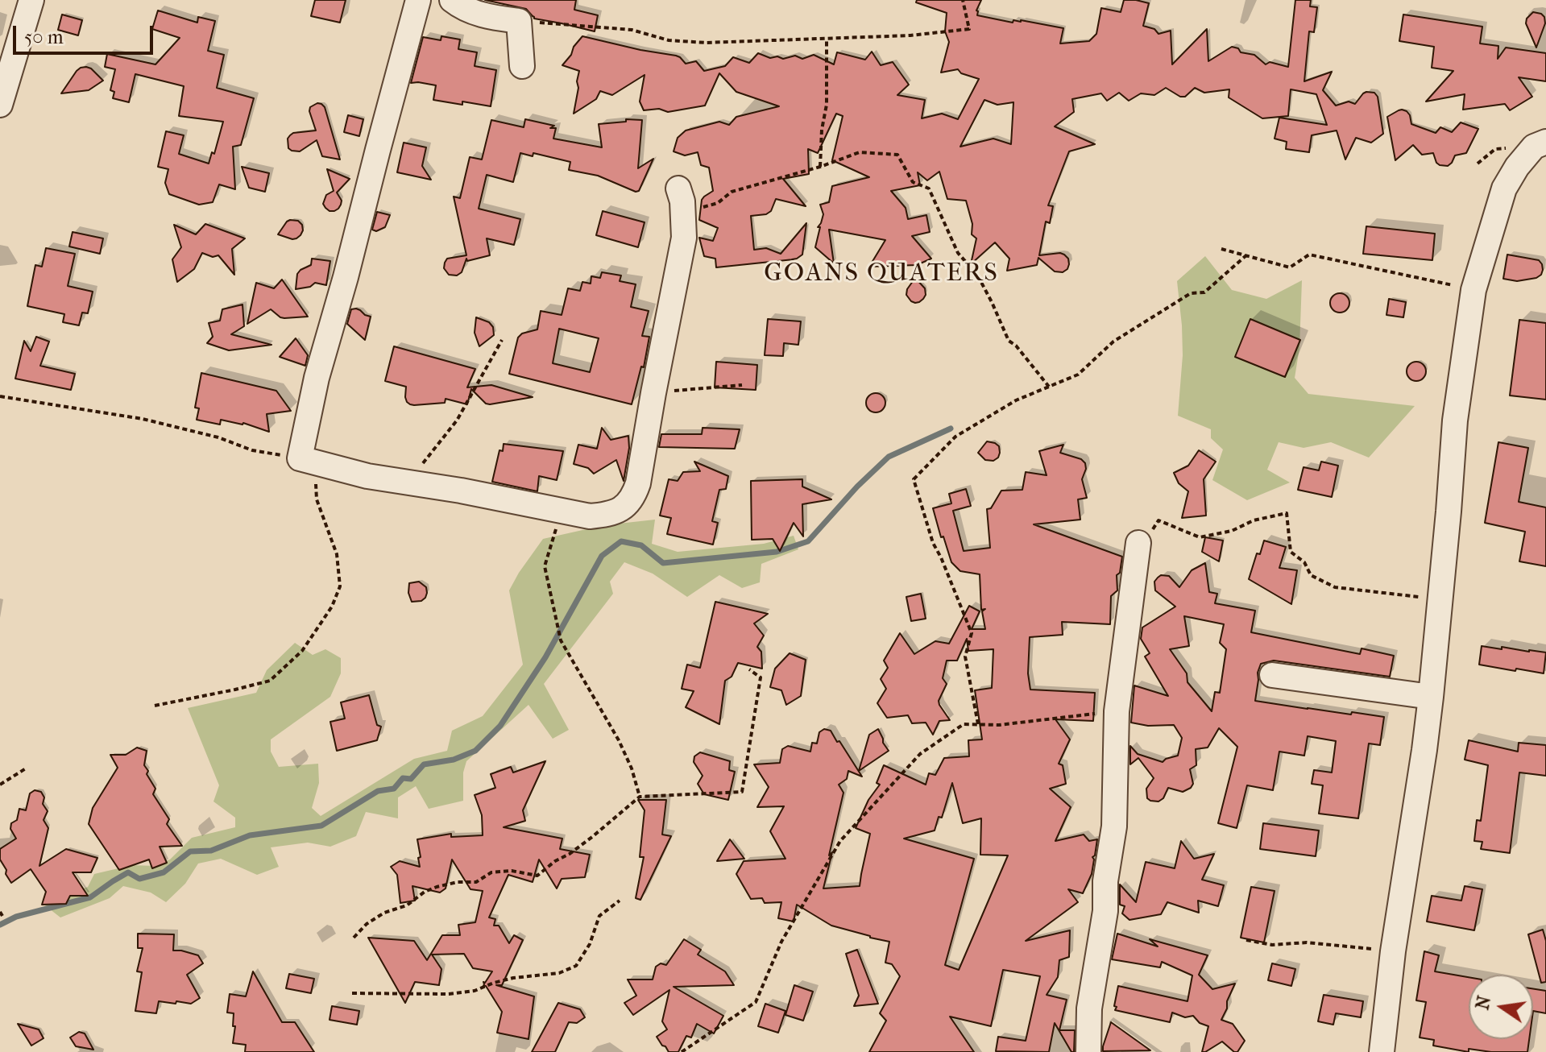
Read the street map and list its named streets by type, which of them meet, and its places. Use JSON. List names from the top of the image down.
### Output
{
  "districts": ["GOANS QUATERS"],
  "scale_bar": "50 m",
  "north": "left"
}
